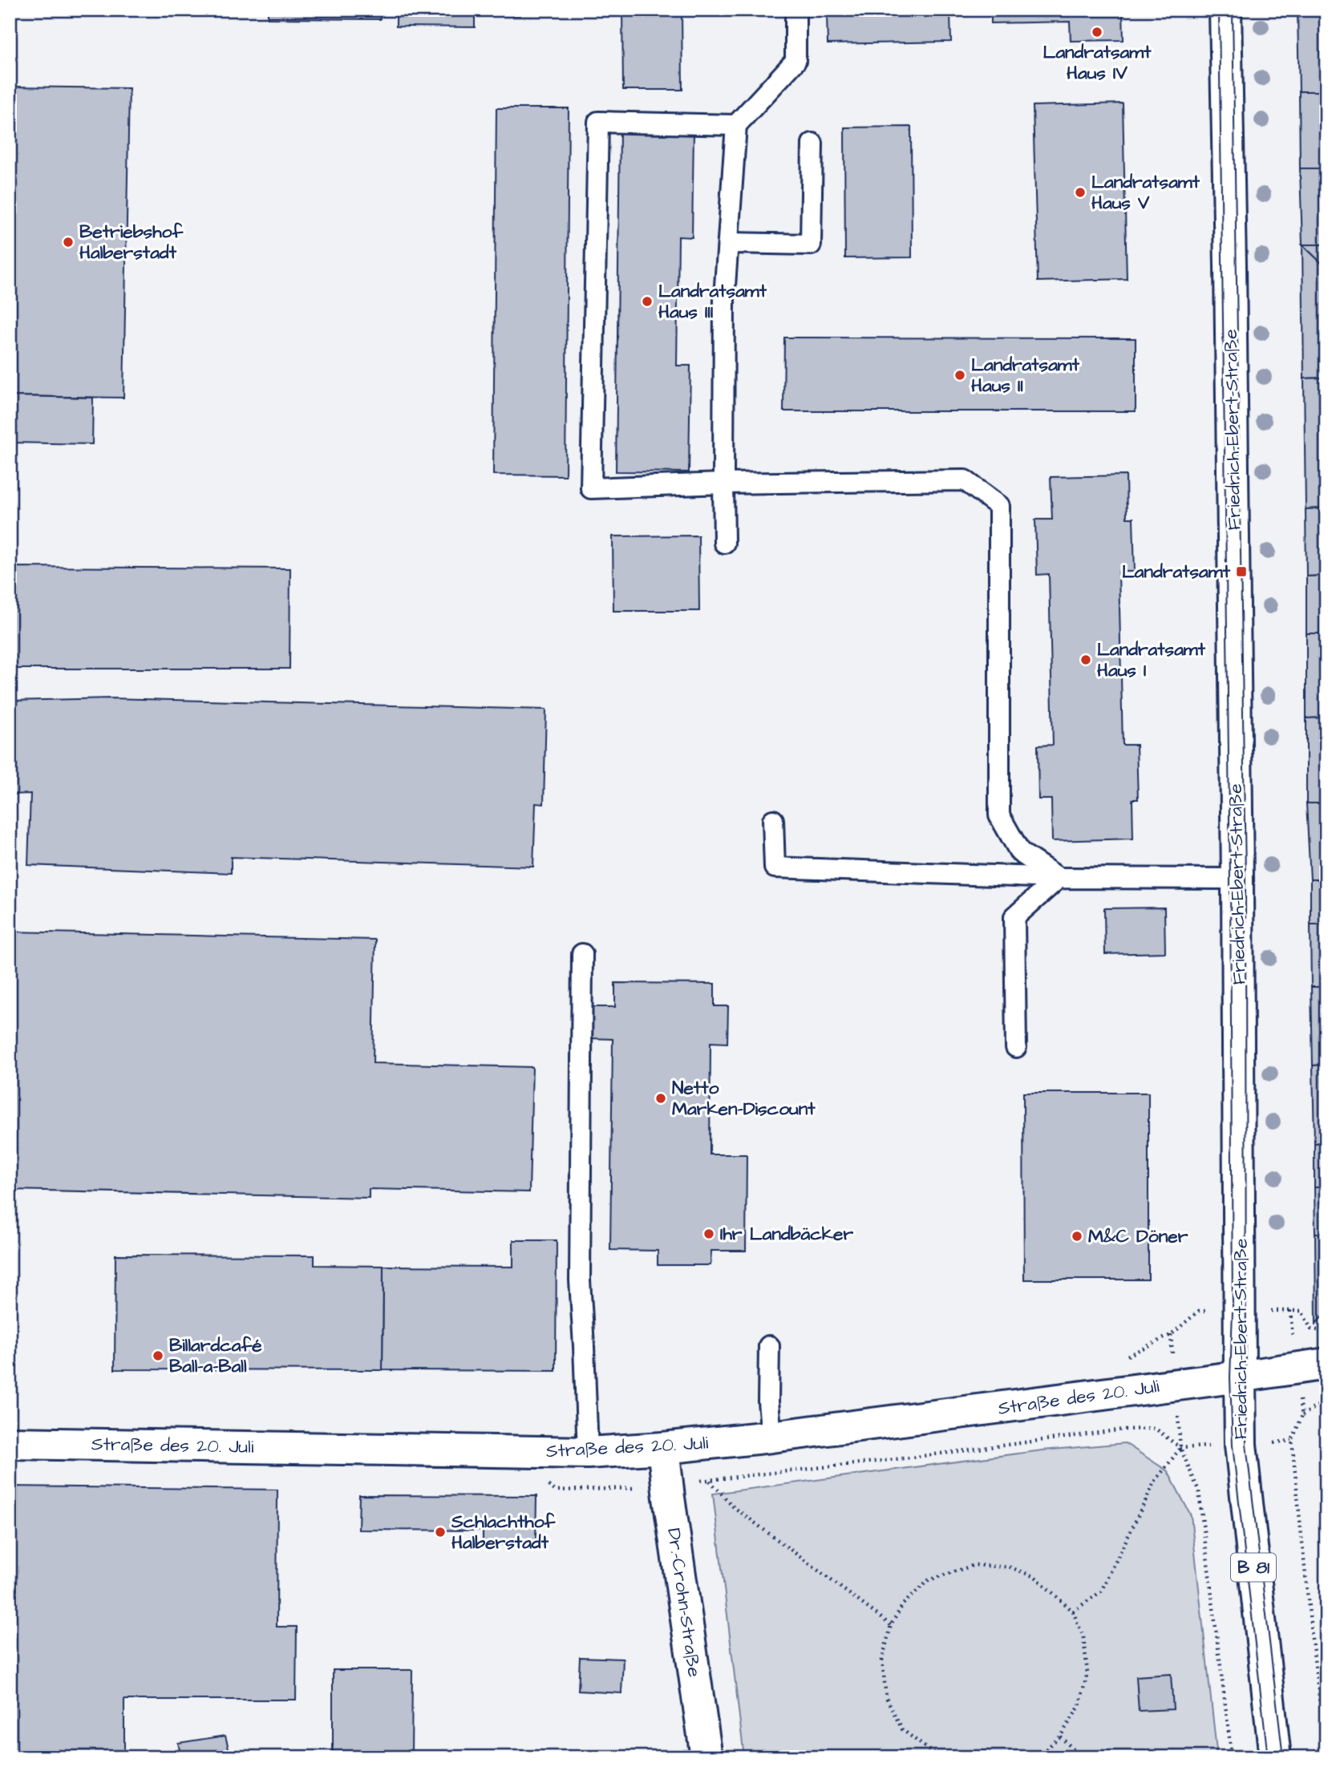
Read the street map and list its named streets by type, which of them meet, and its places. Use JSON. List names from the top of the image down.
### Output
{
  "streets": {
    "street": [
      "Friedrich-Ebert-Straße",
      "Straße des 20. Juli",
      "B 81",
      "Dr.-Crohn-Straße"
    ]
  },
  "crossings": [
    ["Friedrich-Ebert-Straße", "Straße des 20. Juli"],
    ["Straße des 20. Juli", "Dr.-Crohn-Straße"]
  ],
  "places": {
    "other": [
      "Landratsamt Haus IV",
      "Landratsamt Haus V",
      "Betriebshof Halberstadt",
      "Landratsamt Haus III",
      "Landratsamt Haus II",
      "Landratsamt Haus I",
      "Netto Marken-Discount",
      "Ihr Landbäcker",
      "M&C Döner",
      "Billardcafé Ball-a-Ball",
      "Schlachthof Halberstadt"
    ],
    "transit": ["Landratsamt"]
  }
}
